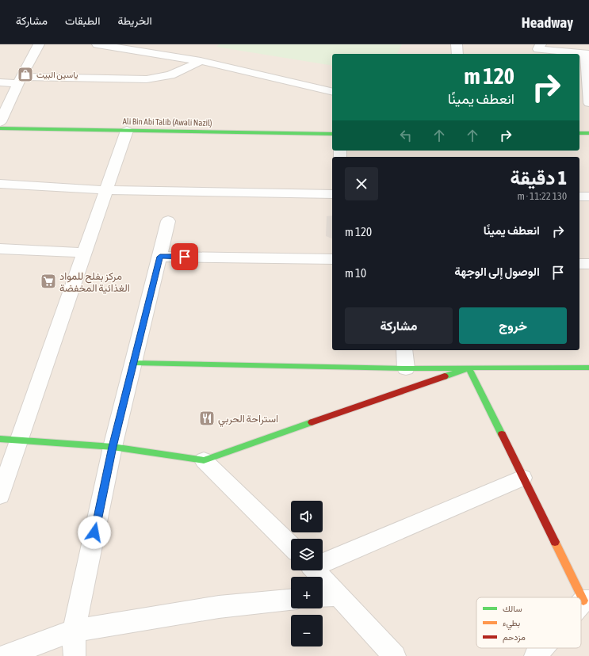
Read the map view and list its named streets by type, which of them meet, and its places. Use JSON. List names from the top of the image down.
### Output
{
  "streets": {
    "street": ["Ali Bin Abi Talib (Awali Nazil)"]
  },
  "places": {
    "shop": ["ياسين البيت"],
    "supermarket": ["مركز بفلح للمواد الغذائية المخفضة"],
    "restaurant": ["استراحة الحربي"]
  },
  "legend": ["سالك", "بطيء", "مزدحم"],
  "page": {
    "header": "Headway",
    "nav": ["الخريطة", "الطبقات", "مشاركة"],
    "turn": ["120 m", "انعطف يمينًا"],
    "heading": ["1 دقيقة", "130 m · 11:22"],
    "list": [
      {
        "name": "انعطف يمينًا",
        "value": "120 m"
      },
      {
        "name": "الوصول إلى الوجهة",
        "value": "10 m"
      }
    ],
    "buttons": ["خروج", "مشاركة"],
    "map_buttons": ["+", "−"]
  }
}
